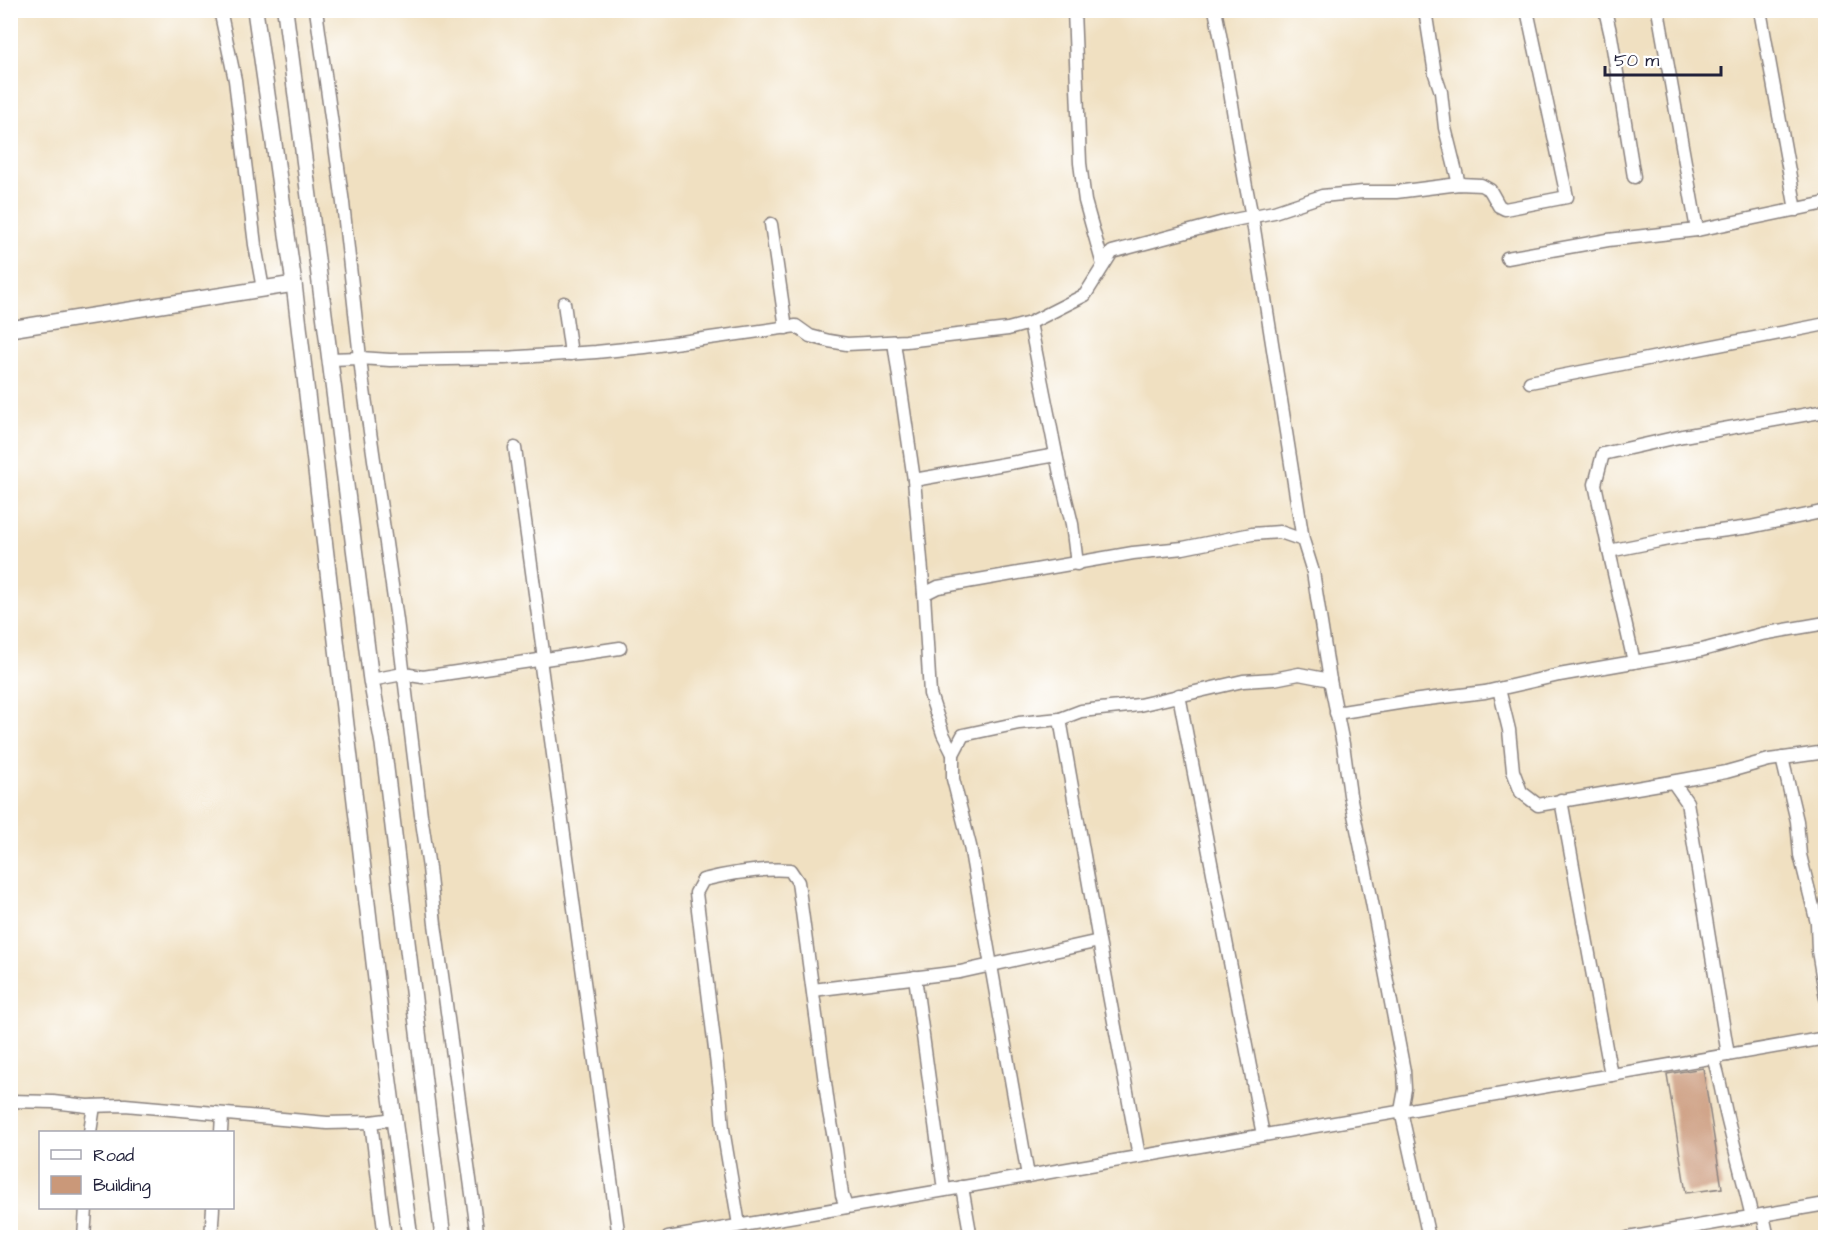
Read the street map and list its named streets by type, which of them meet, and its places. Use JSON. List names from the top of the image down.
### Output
{
  "legend": ["Road", "Building"],
  "scale_bar": "50 m"
}
